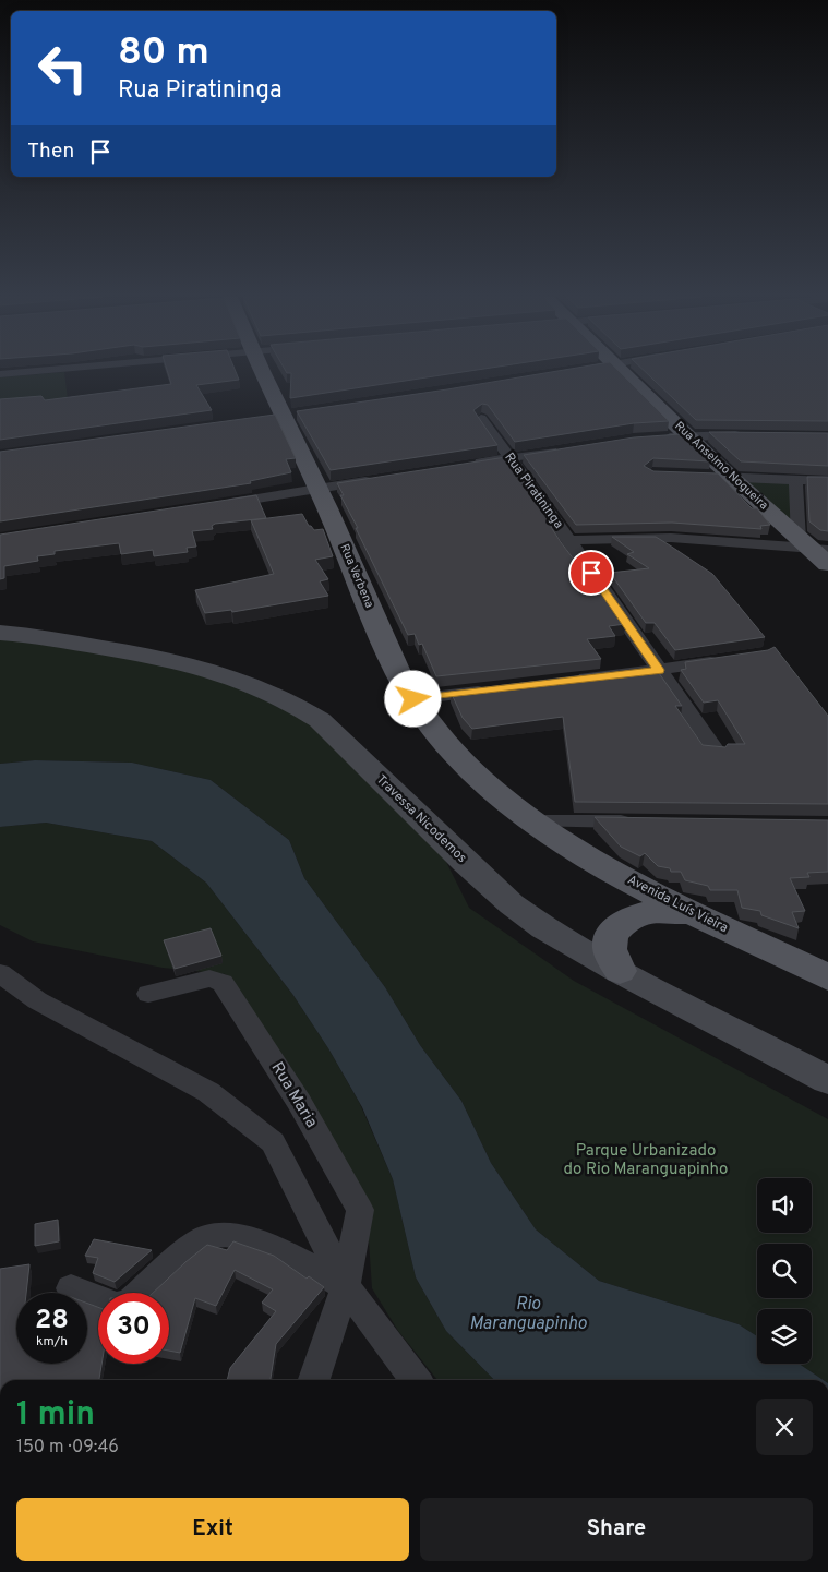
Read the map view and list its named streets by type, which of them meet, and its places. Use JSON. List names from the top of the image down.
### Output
{
  "streets": {
    "main road": [
      "Rua Anselmo Nogueira",
      "Rua Verbena",
      "Travessa Nicodemos",
      "Avenida Luís Vieira"
    ],
    "street": ["Rua Piratininga", "Rua Maria"]
  },
  "crossings": [
    ["Rua Verbena", "Avenida Luís Vieira"]
  ],
  "water": ["Rio Maranguapinho"],
  "parks": ["Parque Urbanizado do Rio Maranguapinho"],
  "page": {
    "turn": ["80 m", "Rua Piratininga"],
    "then": "Then",
    "speed": "28 km/h",
    "limit": "30",
    "heading": ["1 min", "150 m · 09:46"],
    "buttons": ["Exit", "Share"]
  }
}
